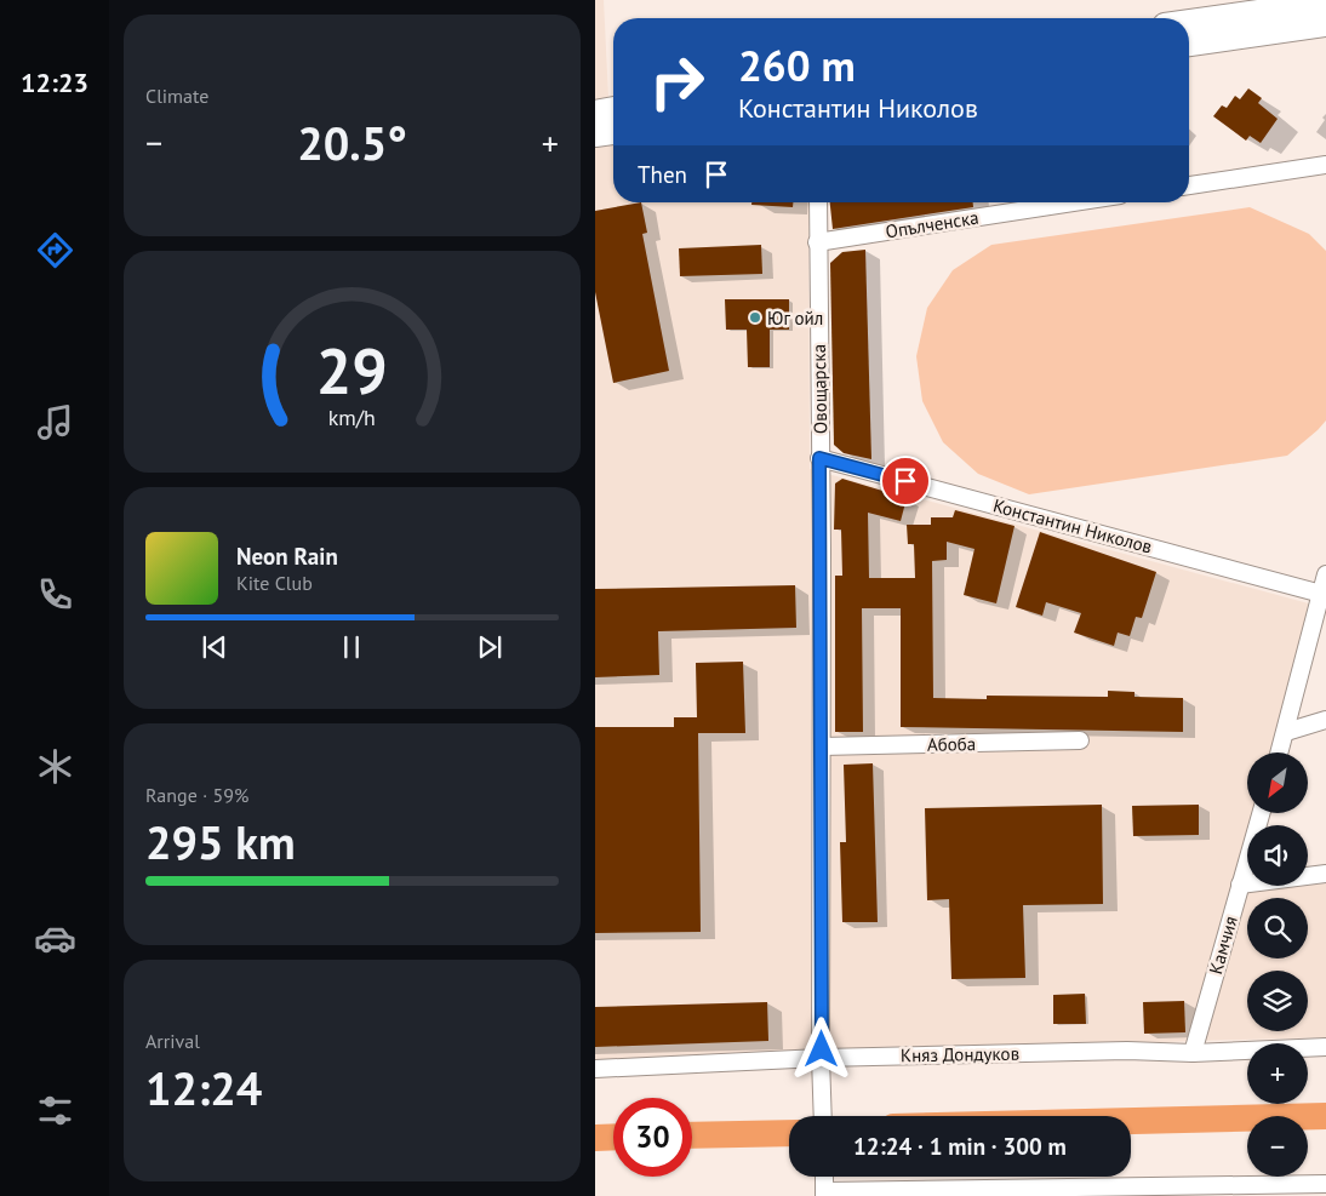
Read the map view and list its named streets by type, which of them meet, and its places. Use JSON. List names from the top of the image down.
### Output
{
  "streets": {
    "street": [
      "Опълченска",
      "Овощарска",
      "Константин Николов",
      "Абоба",
      "Камчия",
      "Княз Дондуков"
    ]
  },
  "crossings": [
    ["Опълченска", "Овощарска"],
    ["Овощарска", "Константин Николов"],
    ["Овощарска", "Абоба"],
    ["Овощарска", "Княз Дондуков"],
    ["Камчия", "Княз Дондуков"]
  ],
  "places": ["Юг ойл"],
  "north": "bottom left",
  "page": {
    "tabs": "12:23",
    "tile": [
      "Climate",
      ["Range · 59%", "295 km"],
      ["Arrival", "12:24"]
    ],
    "turn": ["260 m", "Константин Николов"],
    "heat": ["−", "20.5°", "+"],
    "then": "Then",
    "song": ["Neon Rain", "Kite Club"],
    "map_buttons": ["+", "−"],
    "limit": "30",
    "trip": "12:24 · 1 min · 300 m",
    "gauge": ["29", "km/h"]
  }
}
